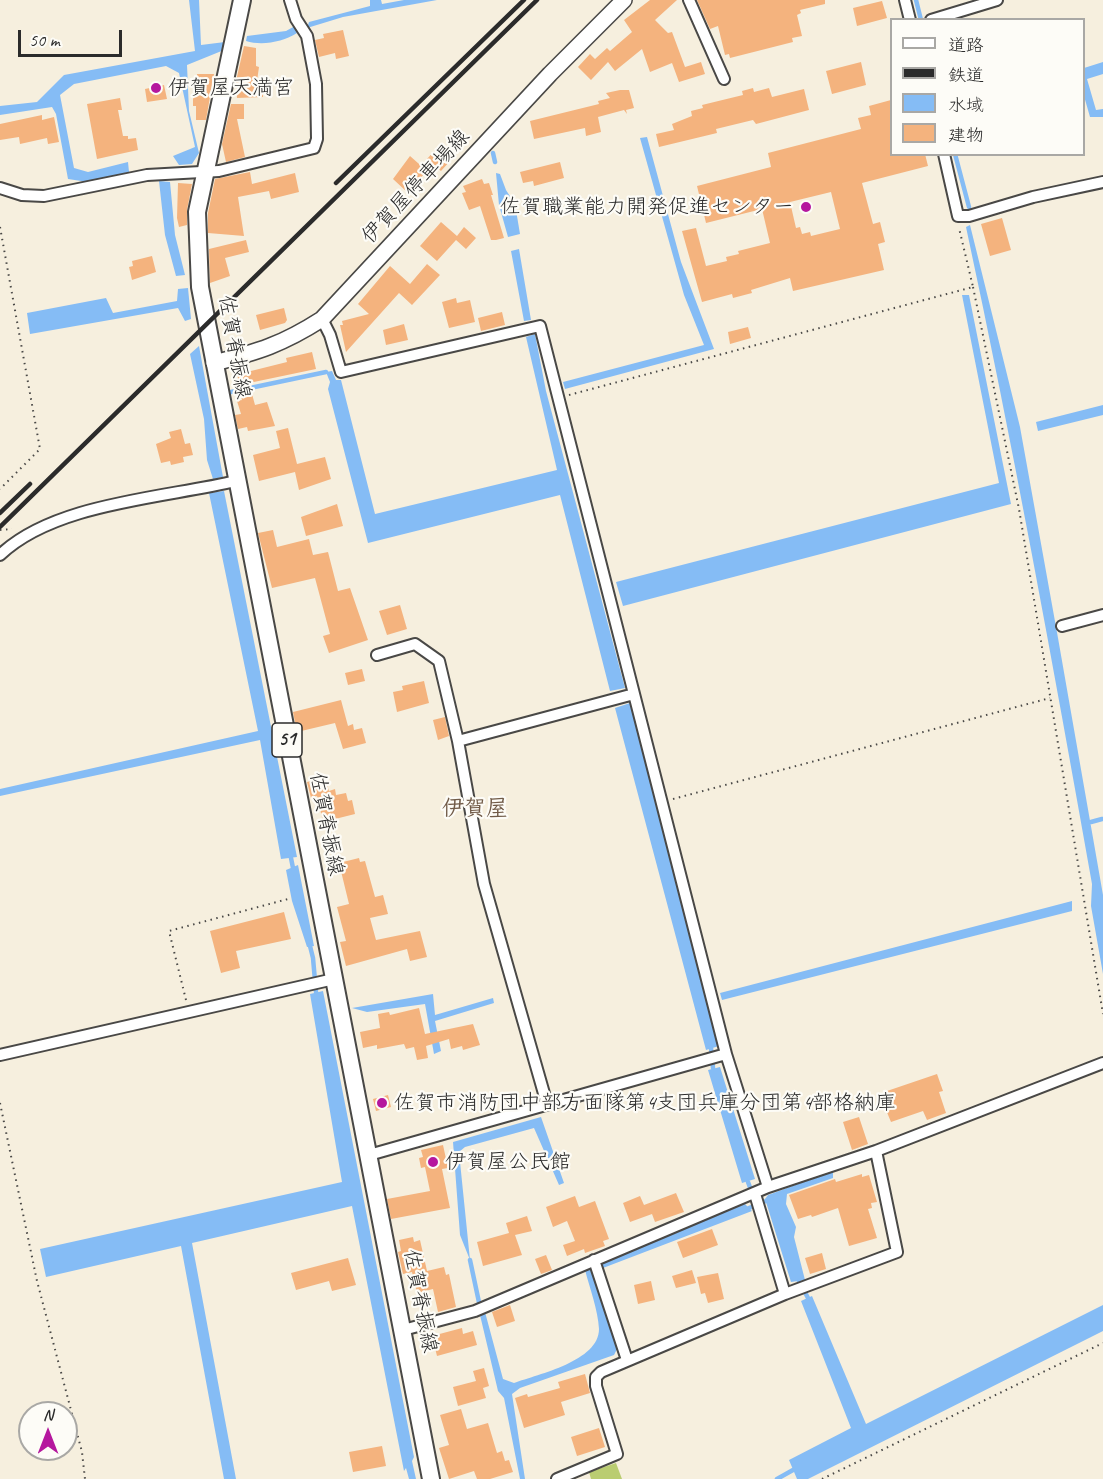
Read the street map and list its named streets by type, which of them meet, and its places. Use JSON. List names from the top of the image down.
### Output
{
  "streets": {
    "main road": ["伊賀屋停車場線", "佐賀脊振線", "51"]
  },
  "crossings": [
    ["伊賀屋停車場線", "佐賀脊振線"]
  ],
  "districts": ["伊賀屋"],
  "places": [
    "伊賀屋天満宮",
    "佐賀職業能力開発促進センター",
    "佐賀市消防団中部方面隊第4支団兵庫分団第4部格納庫",
    "伊賀屋公民館"
  ],
  "legend": [
    "道路",
    "鉄道",
    "水域",
    "建物"
  ],
  "scale_bar": "50 m",
  "north": "top"
}
